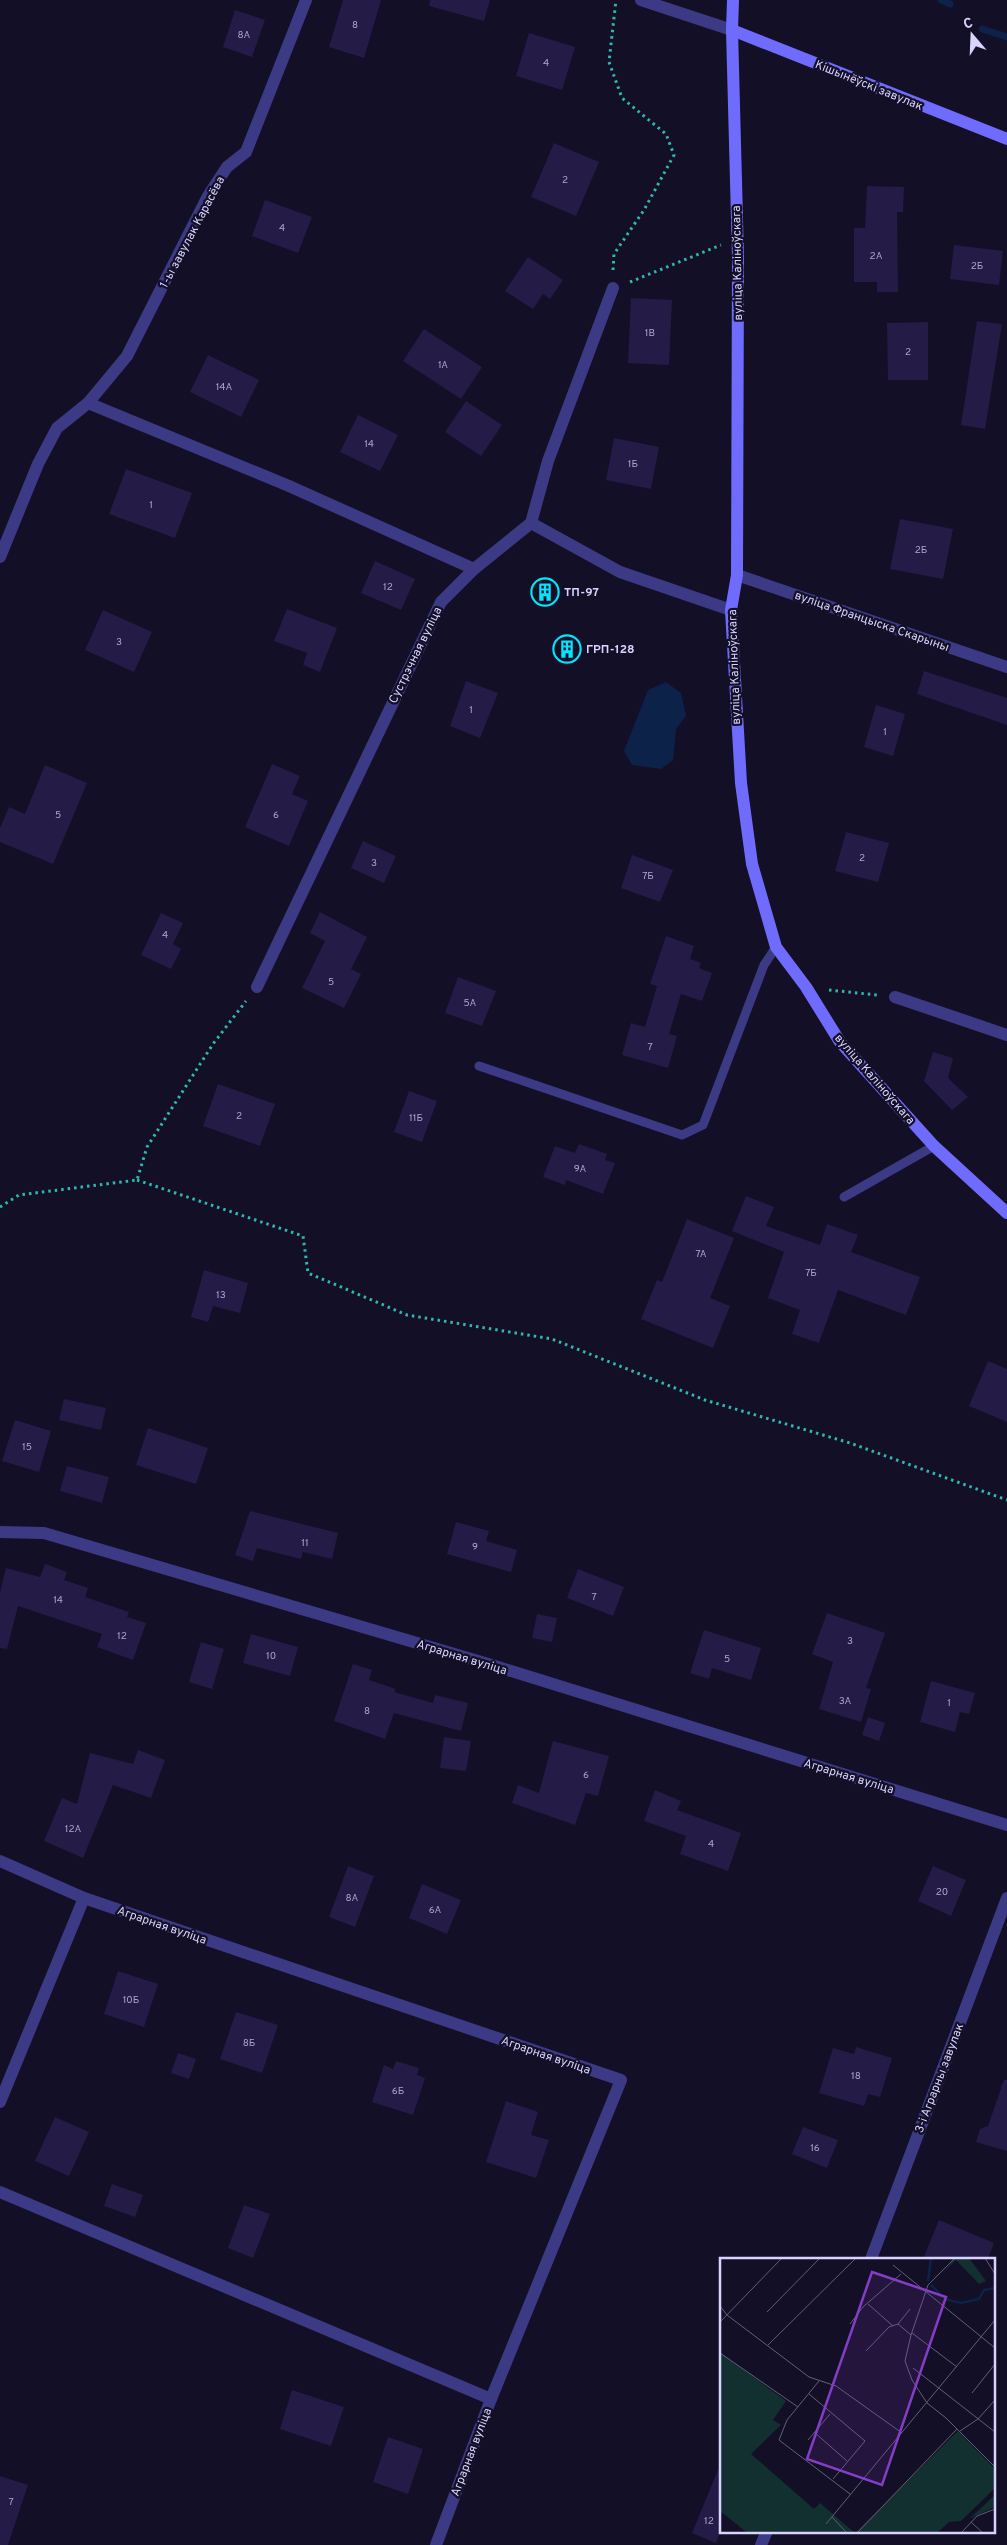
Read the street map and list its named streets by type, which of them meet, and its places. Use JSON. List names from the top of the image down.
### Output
{
  "streets": {
    "main road": ["Кішынёўскі завулак", "вуліца Каліноўскага"],
    "street": [
      "1-ы завулак Карасёва",
      "вуліца Францыска Скарыны",
      "Сустрэчная вуліца",
      "Аграрная вуліца",
      "3-і Аграрны завулак"
    ]
  },
  "crossings": [
    ["Кішынёўскі завулак", "вуліца Каліноўскага"],
    ["вуліца Каліноўскага", "вуліца Францыска Скарыны"]
  ],
  "places": {
    "building": ["ТП-97", "ГРП-128"]
  },
  "house_numbers": [
    "8",
    "8А",
    "4",
    "2",
    "4",
    "2А",
    "2Б",
    "1В",
    "2",
    "1А",
    "14А",
    "14",
    "1Б",
    "1",
    "2Б",
    "12",
    "3",
    "1",
    "1",
    "5",
    "6",
    "2",
    "3",
    "7Б",
    "4",
    "5",
    "5А",
    "7",
    "2",
    "11Б",
    "9А",
    "7А",
    "7Б",
    "13",
    "15",
    "11",
    "9",
    "7",
    "14",
    "12",
    "3",
    "10",
    "5",
    "3А",
    "1",
    "8",
    "6",
    "12А",
    "4",
    "20",
    "8А",
    "6А",
    "10Б",
    "8Б",
    "18",
    "6Б",
    "16",
    "7",
    "12"
  ],
  "north": "top"
}
